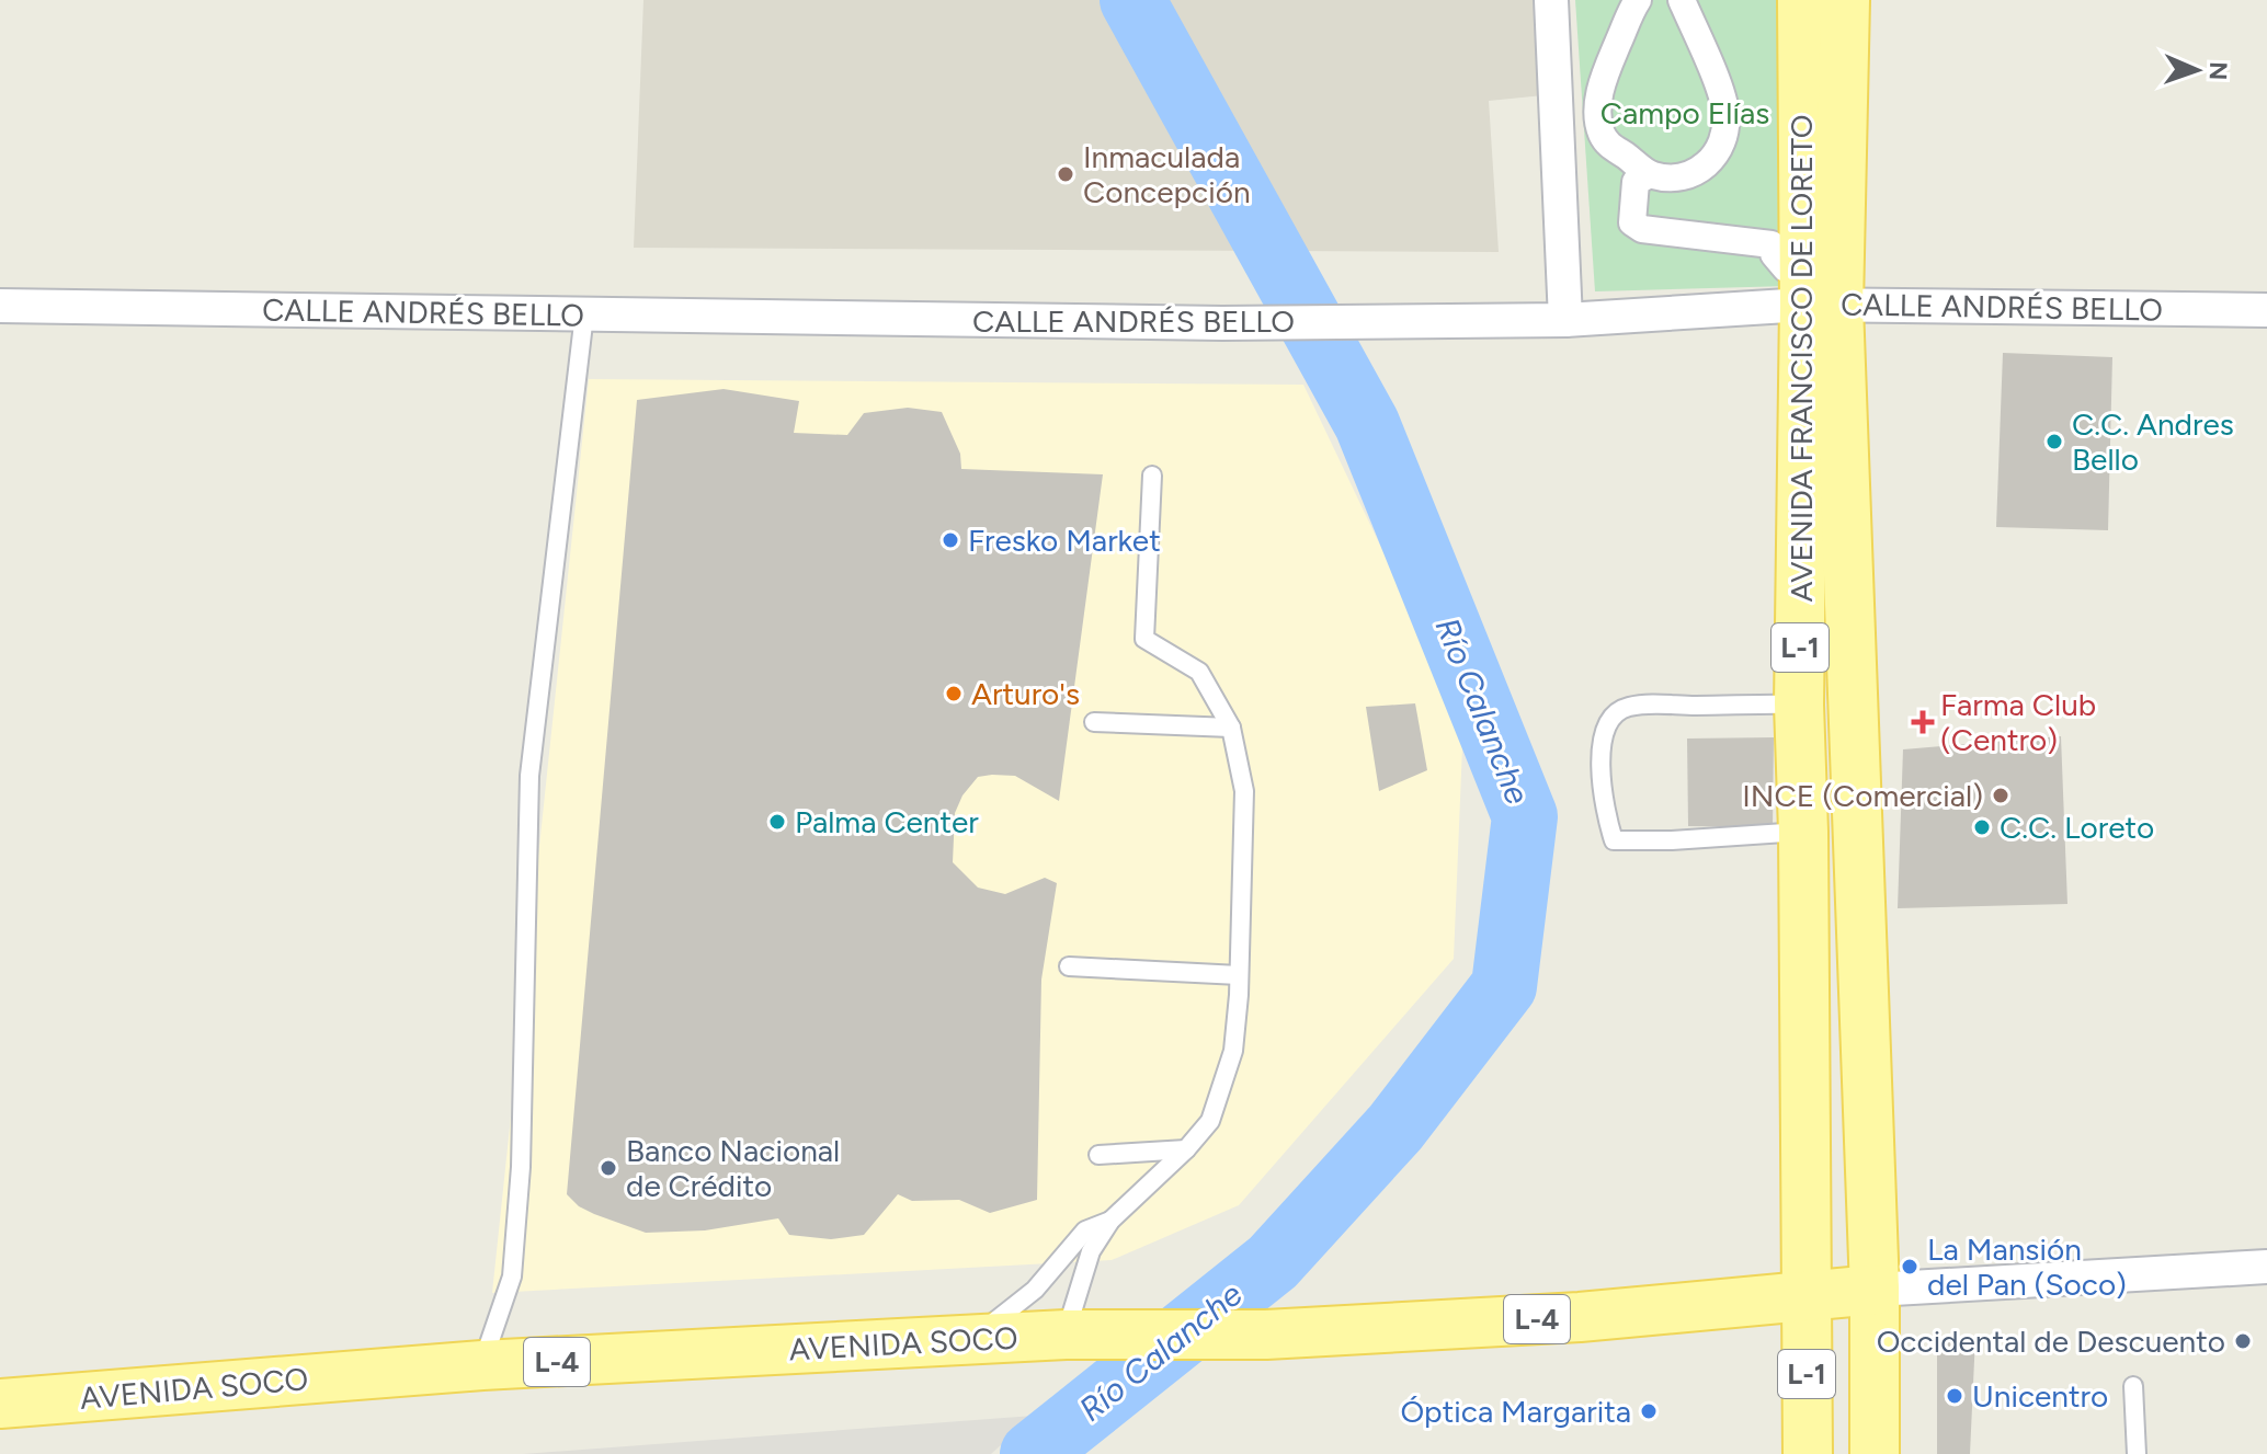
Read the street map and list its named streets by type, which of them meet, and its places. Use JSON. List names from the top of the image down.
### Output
{
  "streets": {
    "main road": [
      "AVENIDA FRANCISCO DE LORETO",
      "L-1",
      "L-4",
      "AVENIDA SOCO"
    ],
    "street": ["CALLE ANDRÉS BELLO"]
  },
  "crossings": [
    ["CALLE ANDRÉS BELLO", "AVENIDA FRANCISCO DE LORETO"],
    ["AVENIDA FRANCISCO DE LORETO", "L-1"],
    ["AVENIDA FRANCISCO DE LORETO", "L-4"],
    ["AVENIDA FRANCISCO DE LORETO", "AVENIDA SOCO"],
    ["L-1", "L-4"],
    ["L-1", "AVENIDA SOCO"],
    ["L-4", "AVENIDA SOCO"]
  ],
  "water": ["Río Calanche"],
  "parks": ["Campo Elías"],
  "places": {
    "other": [
      "Inmaculada Concepción",
      "C.C. Andres Bello",
      "Fresko Market",
      "Arturo's",
      "INCE (Comercial)",
      "Palma Center",
      "C.C. Loreto",
      "Banco Nacional de Crédito",
      "La Mansión del Pan (Soco)",
      "Occidental de Descuento",
      "Unicentro",
      "Óptica Margarita"
    ],
    "health": ["Farma Club (Centro)"]
  },
  "north": "right"
}
